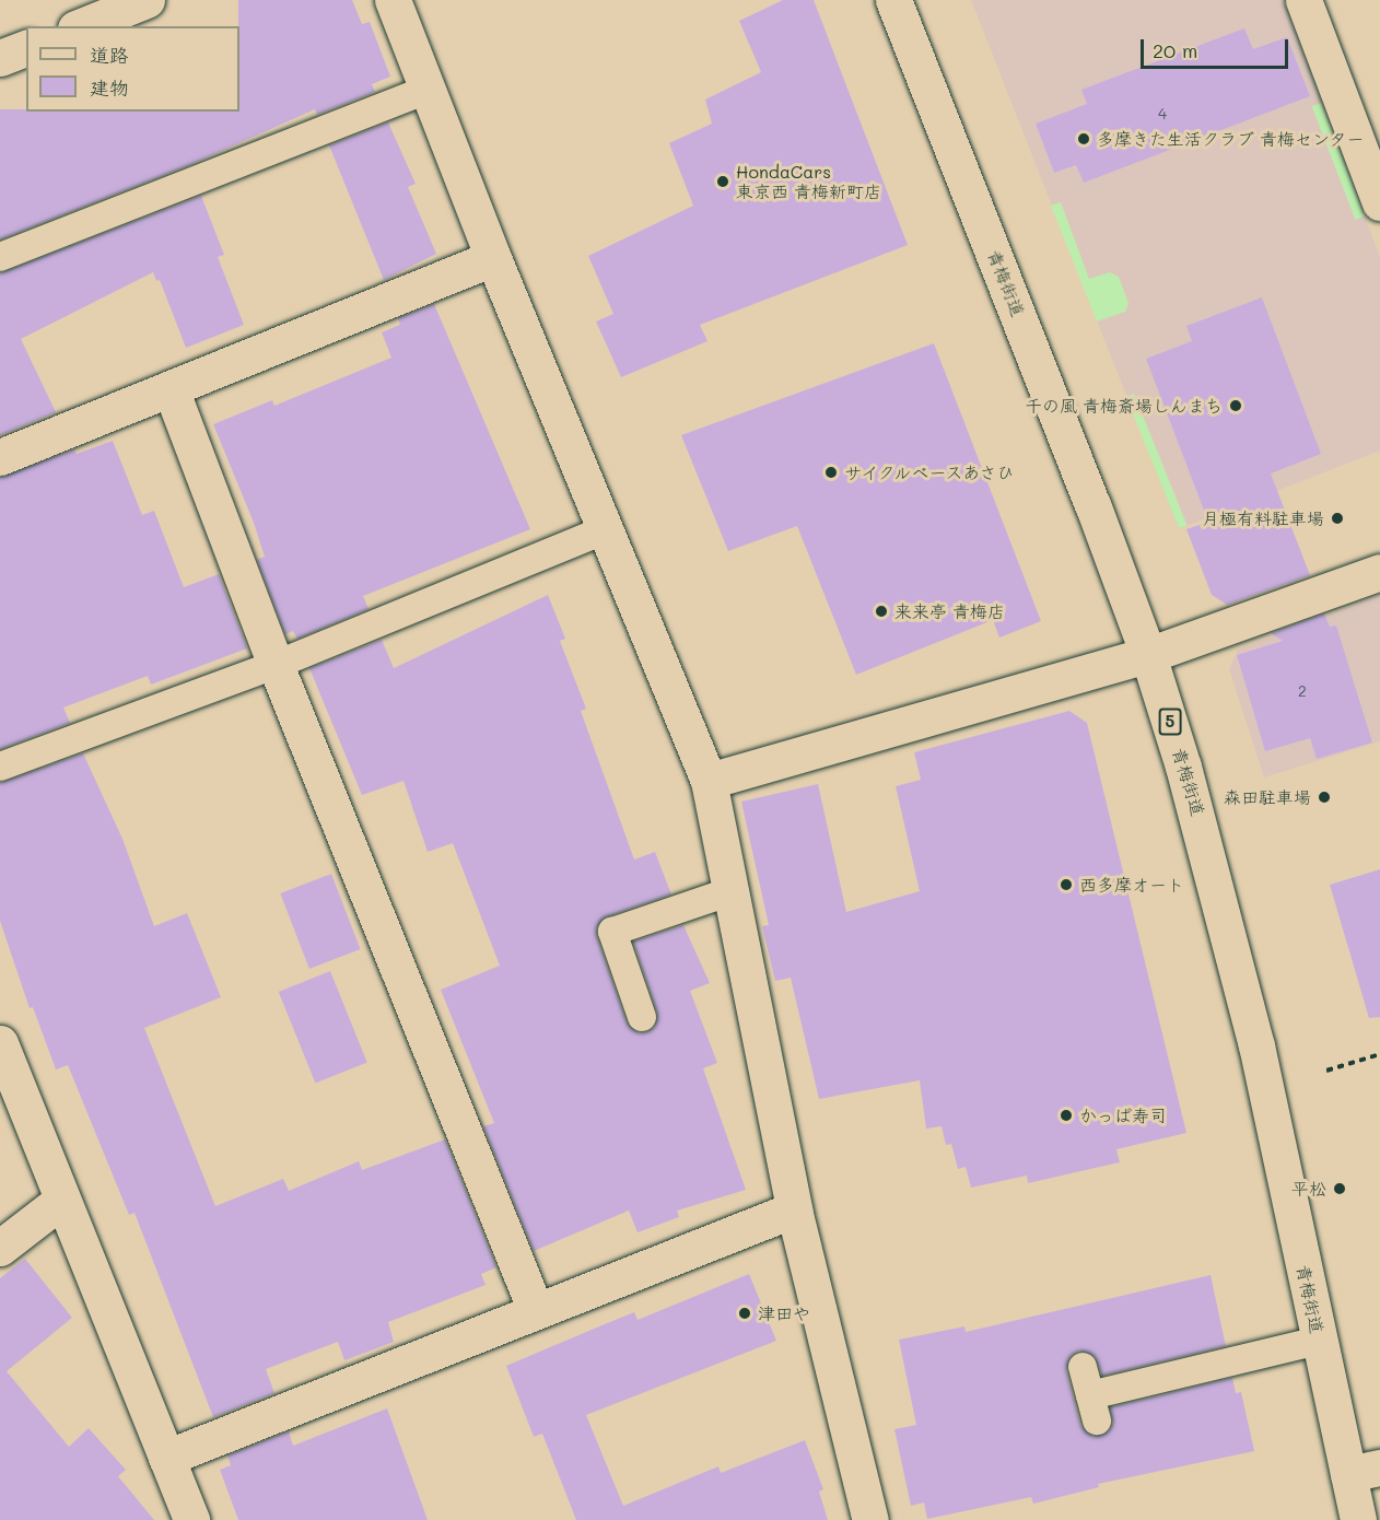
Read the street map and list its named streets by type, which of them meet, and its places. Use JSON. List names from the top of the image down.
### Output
{
  "streets": {
    "street": ["青梅街道", "5"]
  },
  "places": [
    "多摩きた生活クラブ 青梅センター",
    "HondaCars 東京西 青梅新町店",
    "千の風 青梅斎場しんまち",
    "サイクルベースあさひ",
    "月極有料駐車場",
    "来来亭 青梅店",
    "森田駐車場",
    "西多摩オート",
    "かっぱ寿司",
    "平松",
    "津田や"
  ],
  "house_numbers": ["4", "2"],
  "legend": ["道路", "建物"],
  "scale_bar": "20 m"
}
